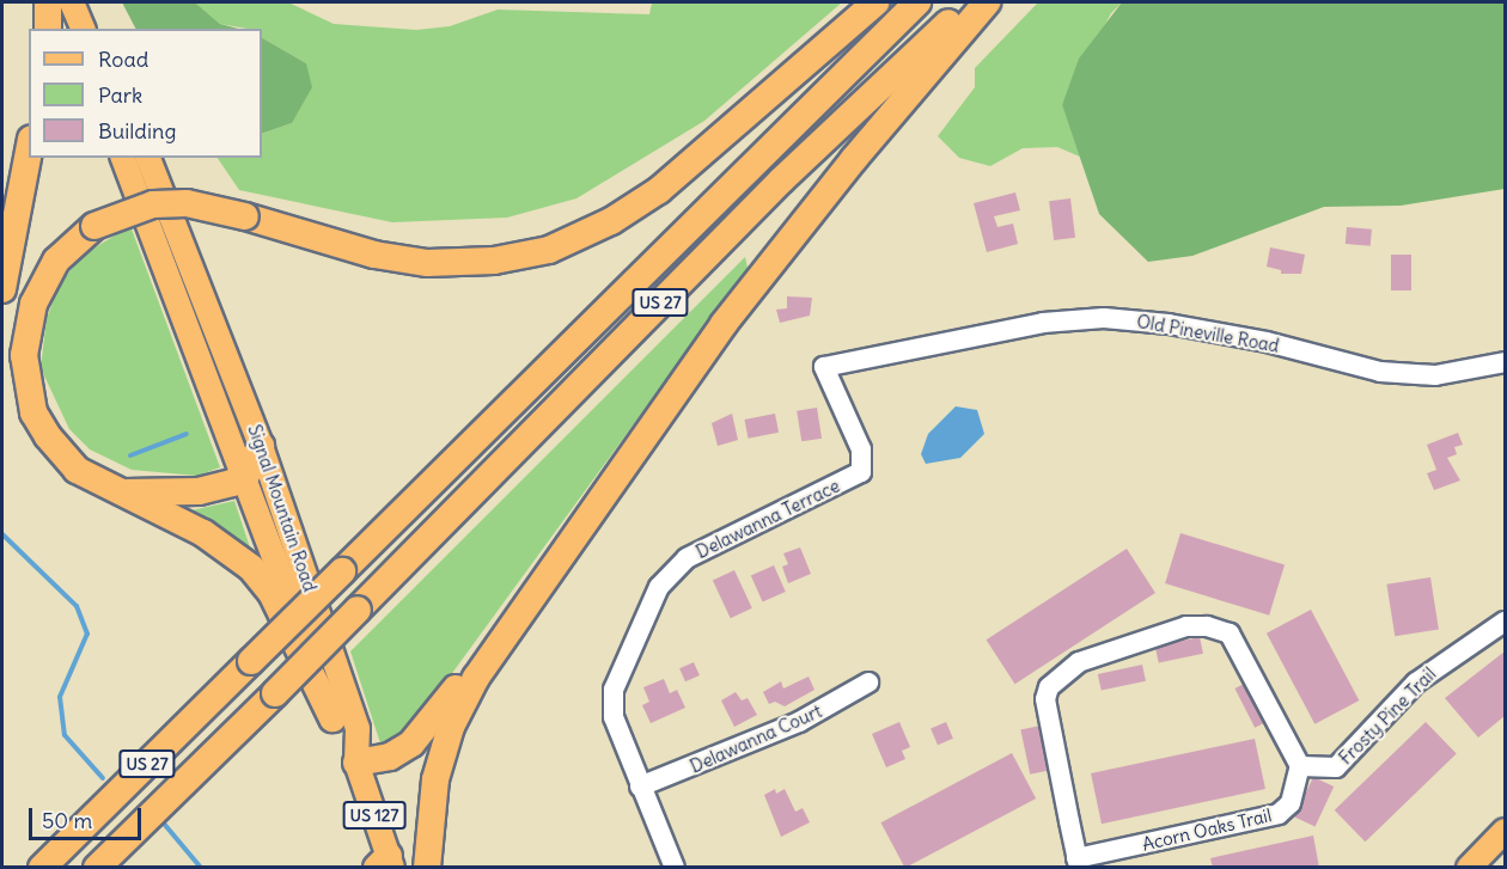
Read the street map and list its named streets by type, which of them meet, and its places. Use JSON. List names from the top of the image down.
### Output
{
  "streets": {
    "highway": ["US 27"],
    "main road": ["Signal Mountain Road", "US 127"],
    "street": [
      "Old Pineville Road",
      "Delawanna Terrace",
      "Frosty Pine Trail",
      "Delawanna Court",
      "Acorn Oaks Trail"
    ]
  },
  "crossings": [
    ["Old Pineville Road", "Delawanna Terrace"],
    ["Signal Mountain Road", "US 127"],
    ["Delawanna Terrace", "Delawanna Court"],
    ["Frosty Pine Trail", "Acorn Oaks Trail"]
  ],
  "legend": ["Road", "Park", "Building"],
  "scale_bar": "50 m"
}
